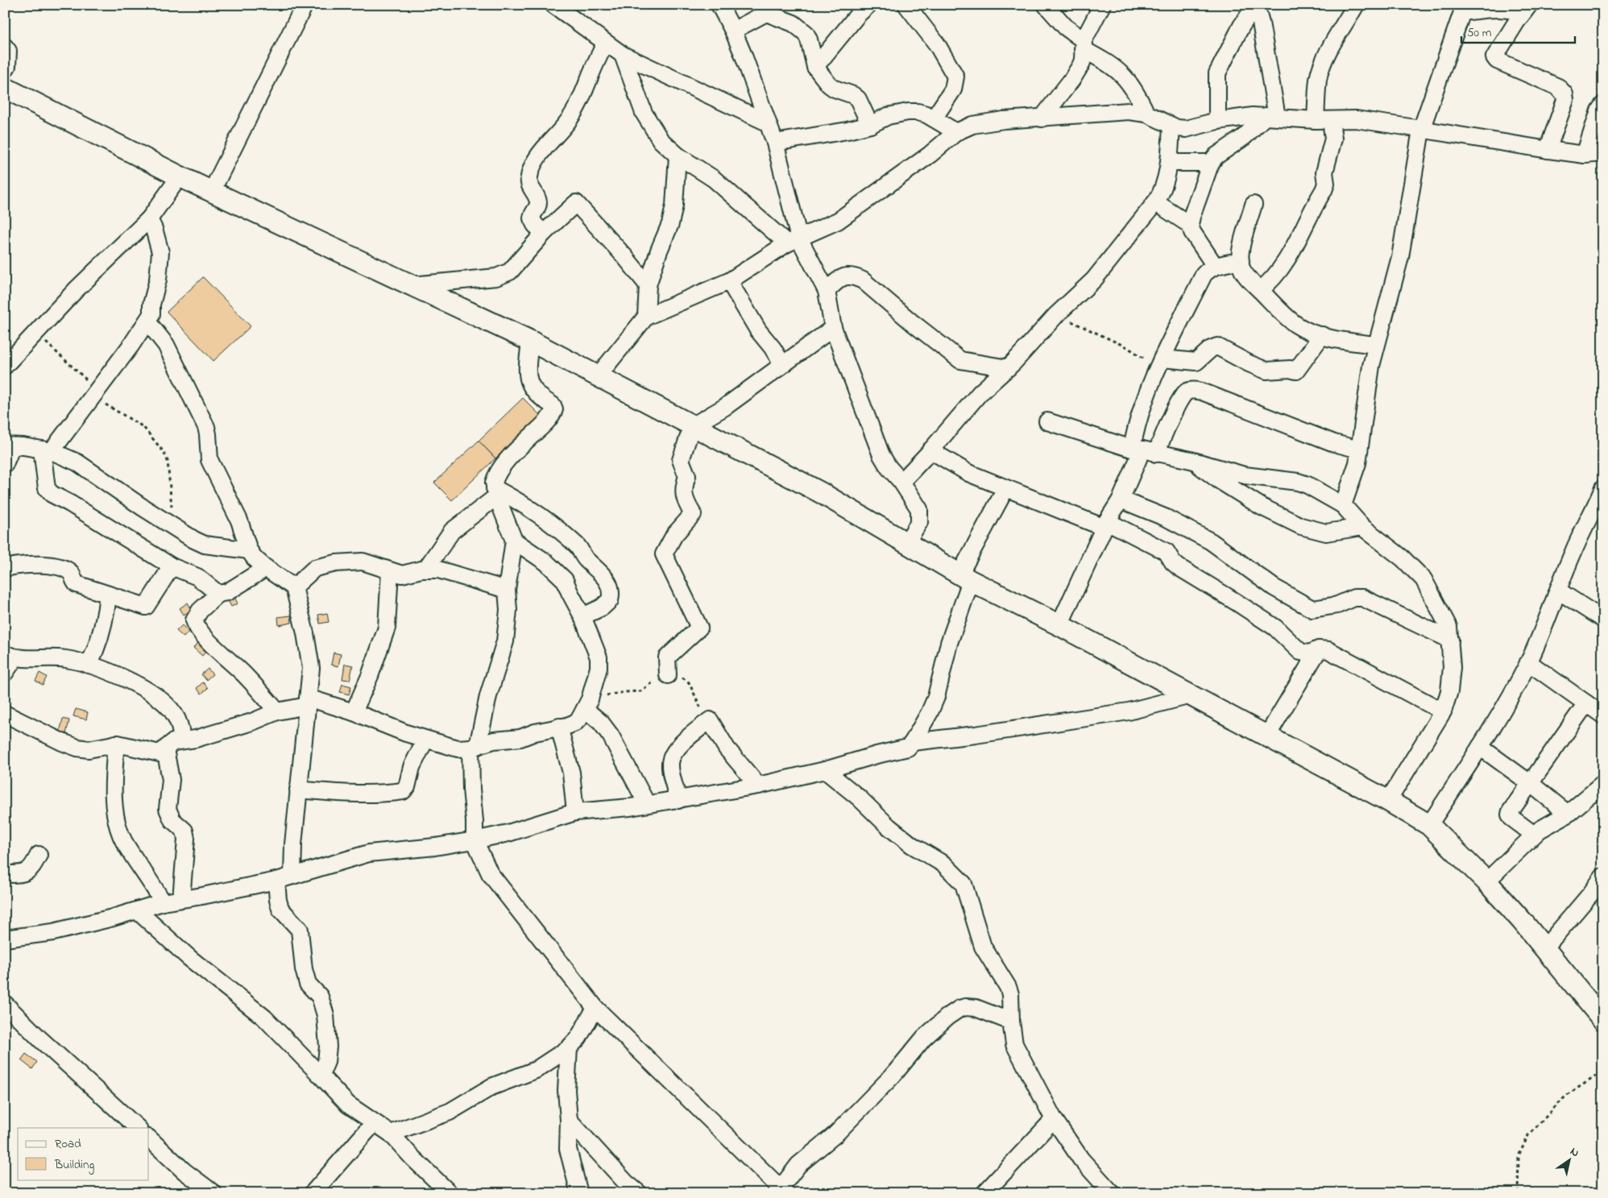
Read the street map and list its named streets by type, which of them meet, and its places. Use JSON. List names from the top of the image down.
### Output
{
  "legend": ["Road", "Building"],
  "scale_bar": "50 m",
  "north": "top right"
}
